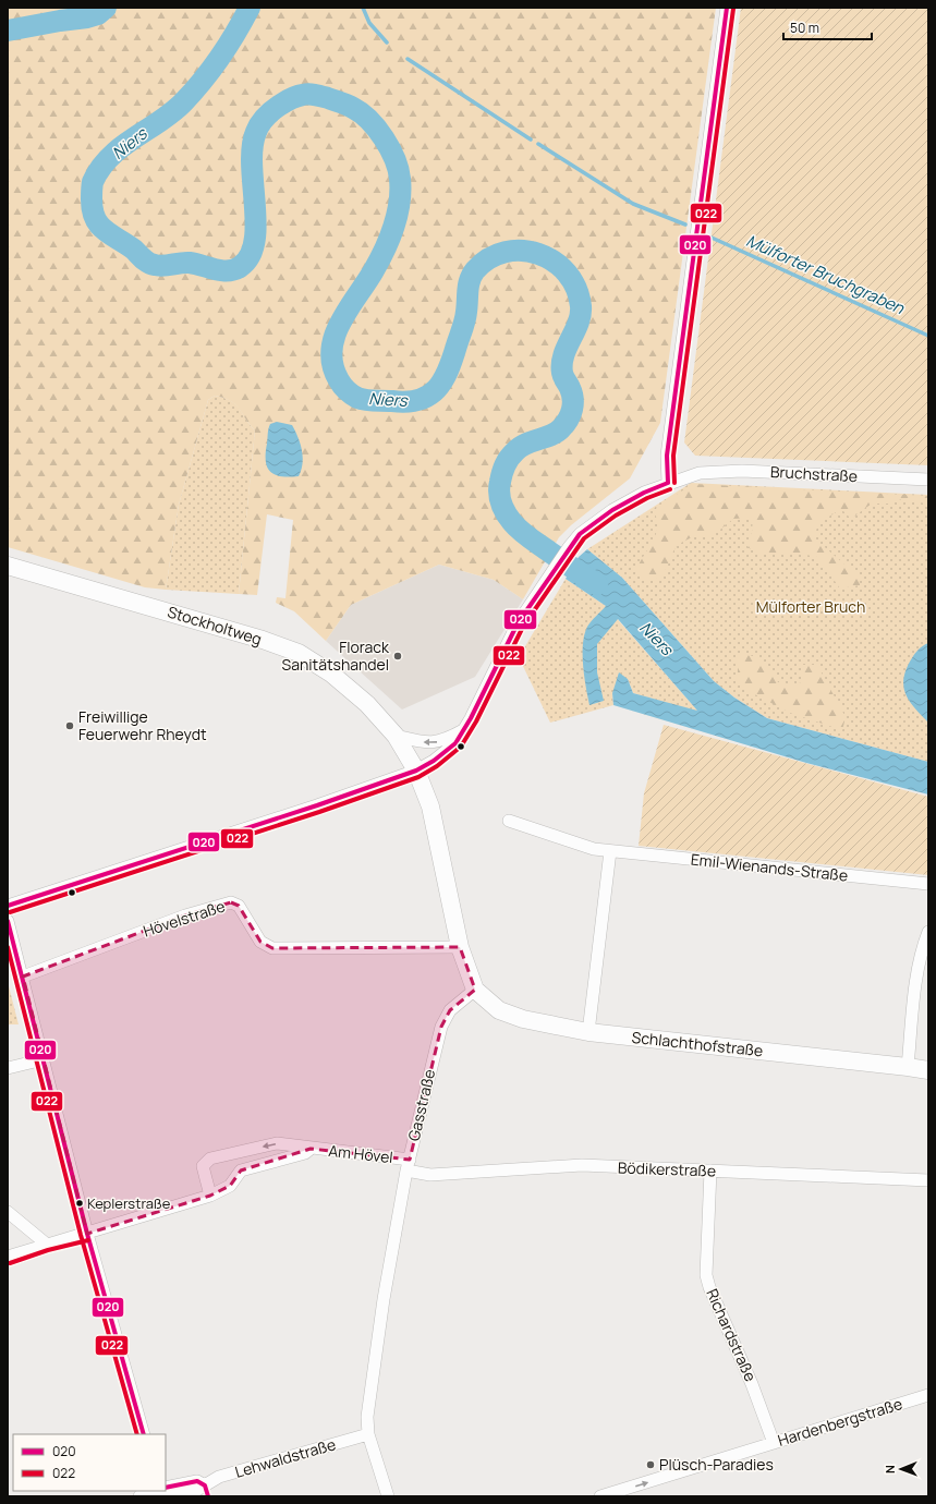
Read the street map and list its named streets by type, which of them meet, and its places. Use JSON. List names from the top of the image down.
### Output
{
  "streets": {
    "main road": ["Stockholtweg", "Schlachthofstraße"],
    "street": [
      "Bruchstraße",
      "Emil-Wienands-Straße",
      "Hövelstraße",
      "Gasstraße",
      "Am Hövel",
      "Bödikerstraße",
      "Richardstraße",
      "Hardenbergstraße",
      "Lehwaldstraße"
    ]
  },
  "crossings": [
    ["Schlachthofstraße", "Gasstraße"],
    ["Gasstraße", "Am Hövel"],
    ["Gasstraße", "Bödikerstraße"],
    ["Gasstraße", "Lehwaldstraße"],
    ["Am Hövel", "Bödikerstraße"],
    ["Bödikerstraße", "Richardstraße"],
    ["Richardstraße", "Hardenbergstraße"]
  ],
  "one_way": ["Hardenbergstraße"],
  "water": ["Niers", "Mülforter Bruchgraben"],
  "parks": ["Mülforter Bruch"],
  "places": [
    "Florack Sanitätshandel",
    "Freiwillige Feuerwehr Rheydt",
    "Keplerstraße",
    "Plüsch-Paradies"
  ],
  "lines": ["transit line 020", "transit line 022"],
  "legend": ["020", "022"],
  "scale_bar": "50 m",
  "north": "left"
}
